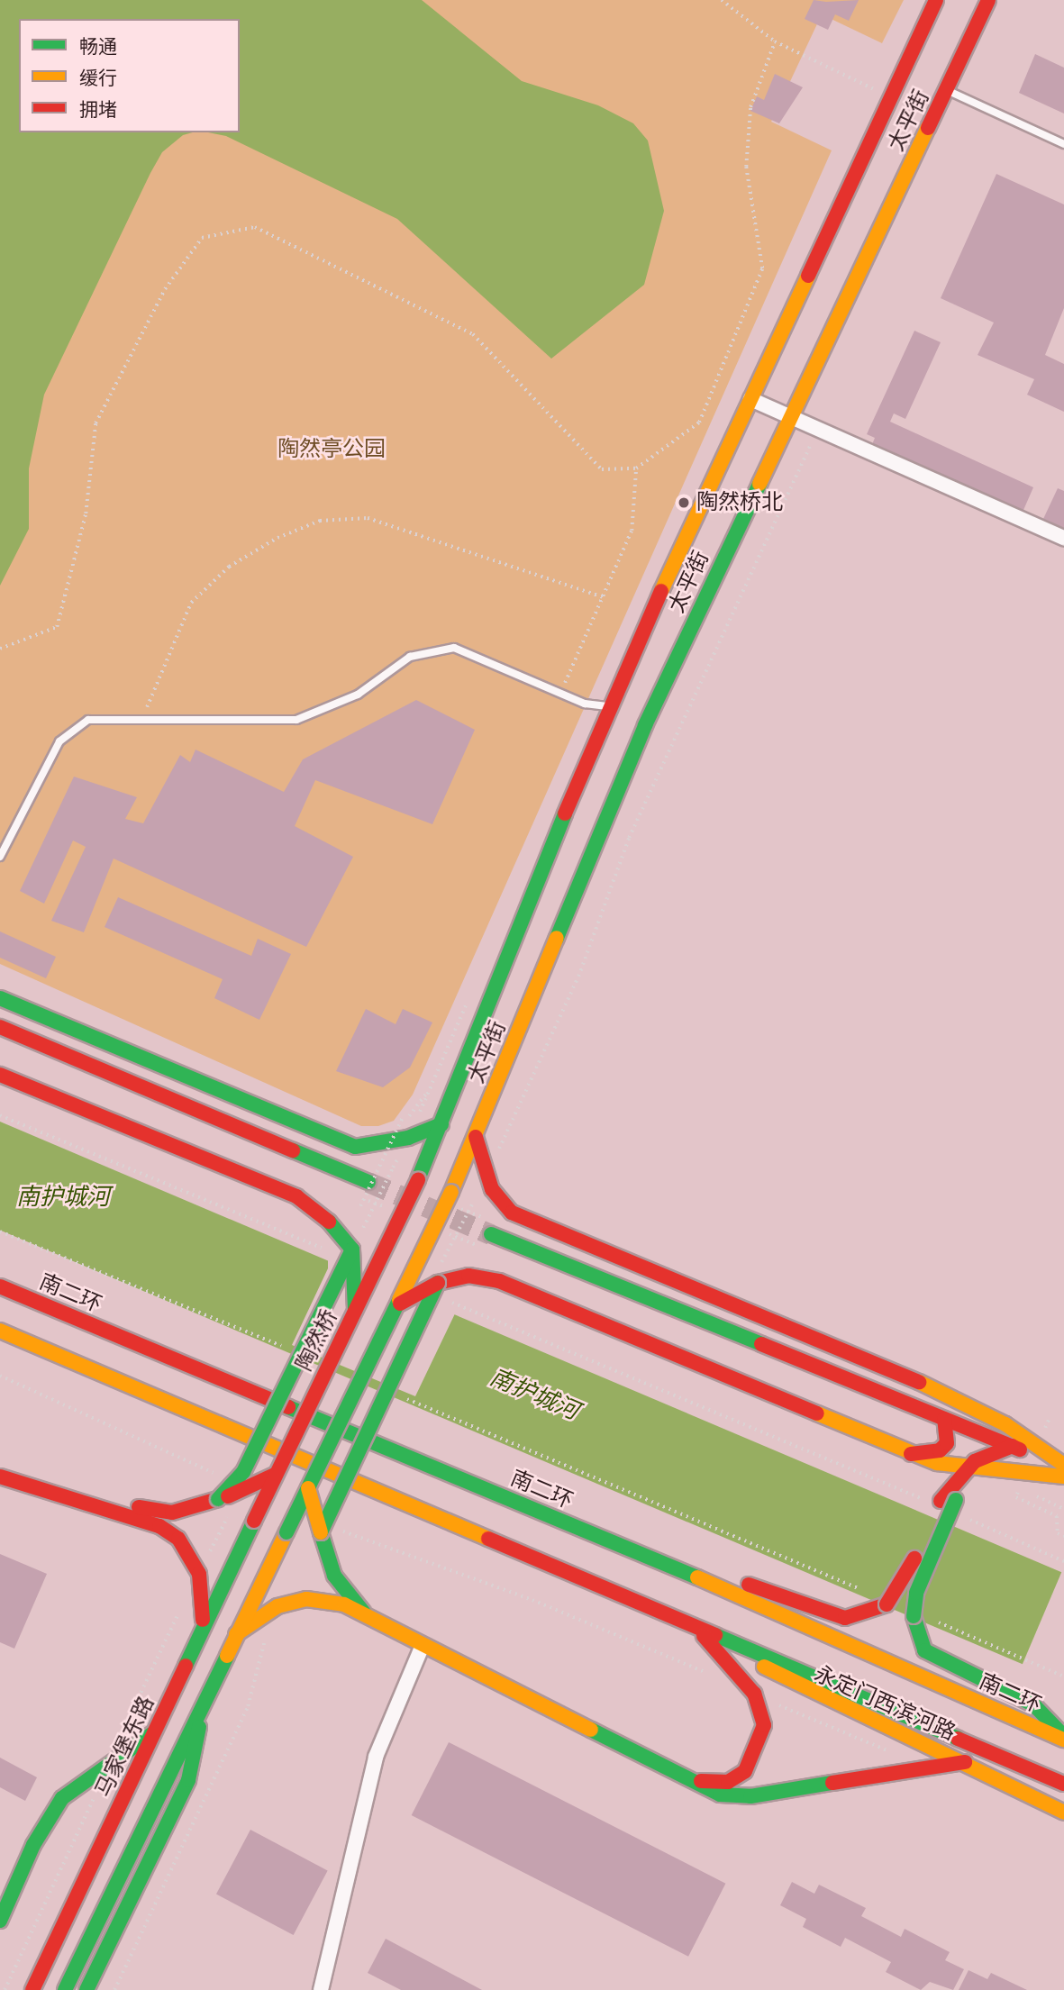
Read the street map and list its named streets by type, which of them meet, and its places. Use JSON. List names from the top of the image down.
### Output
{
  "streets": {
    "main road": [
      "太平街",
      "南二环",
      "陶然桥",
      "永定门西滨河路",
      "马家堡东路"
    ]
  },
  "crossings": [
    ["太平街", "陶然桥"],
    ["陶然桥", "马家堡东路"]
  ],
  "water": ["南护城河"],
  "parks": ["陶然亭公园"],
  "places": ["陶然桥北"],
  "legend": ["畅通", "缓行", "拥堵"]
}
